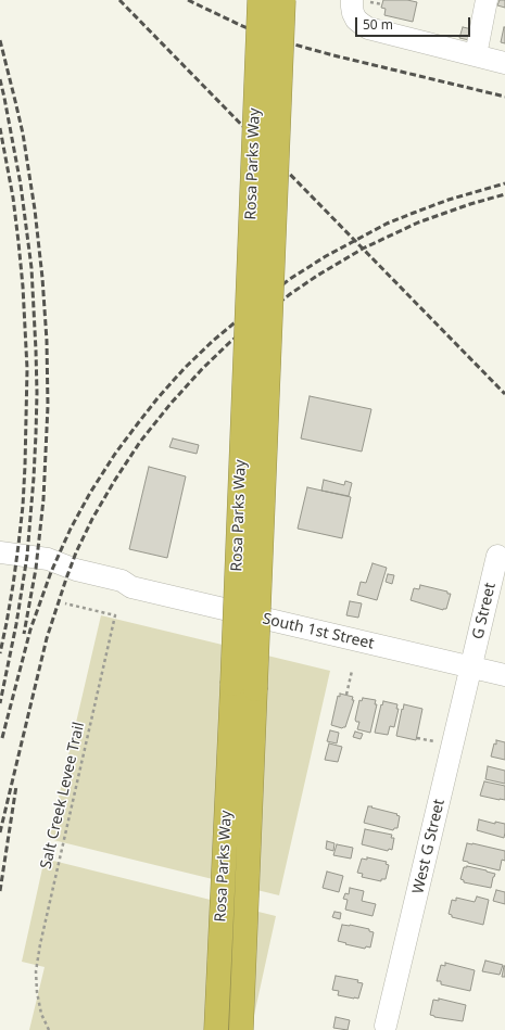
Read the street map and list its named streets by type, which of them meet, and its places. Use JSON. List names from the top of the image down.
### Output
{
  "streets": {
    "highway": ["Rosa Parks Way"],
    "street": ["G Street", "South 1st Street", "West G Street"],
    "path": ["Salt Creek Levee Trail"]
  },
  "crossings": [
    ["G Street", "South 1st Street"],
    ["G Street", "West G Street"],
    ["South 1st Street", "West G Street"]
  ],
  "scale_bar": "50 m"
}
